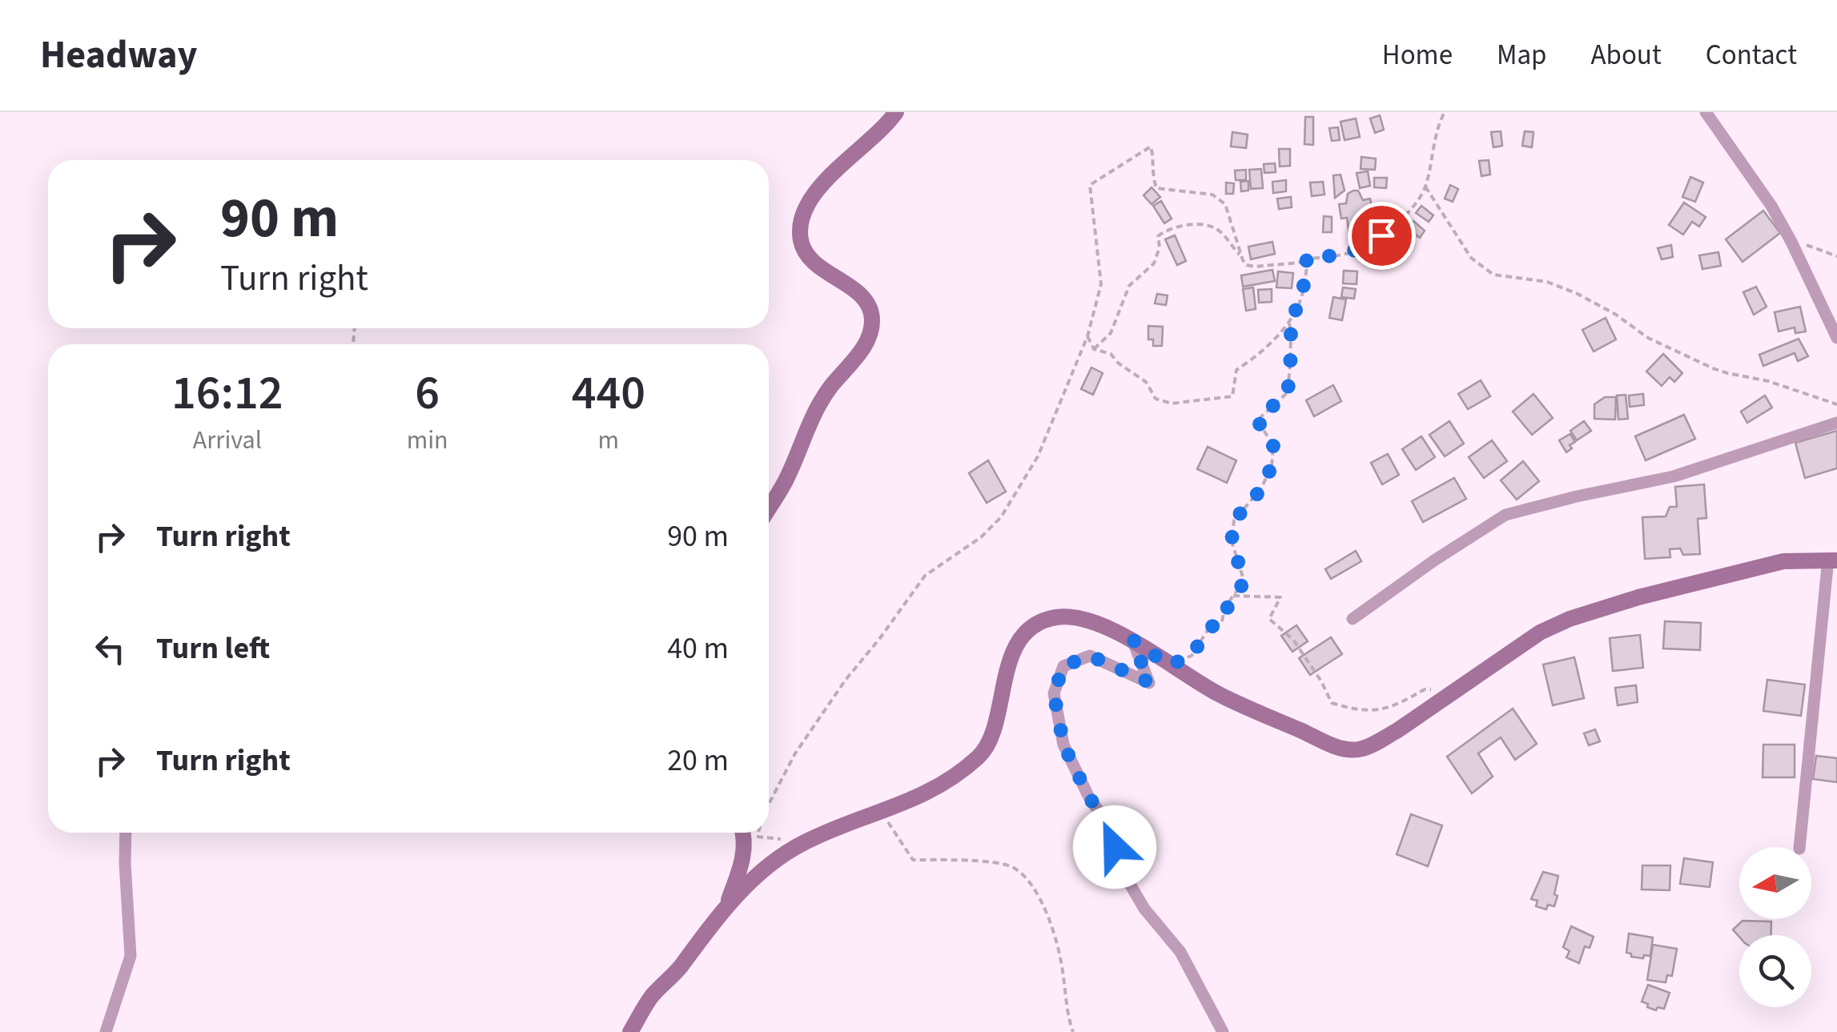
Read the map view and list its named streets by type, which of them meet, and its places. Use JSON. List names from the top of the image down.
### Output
{
  "north": "left",
  "page": {
    "header": "Headway",
    "nav": [
      "Home",
      "Map",
      "About",
      "Contact"
    ],
    "turn": ["90 m", "Turn right"],
    "eta": [
      "16:12",
      "Arrival",
      "6",
      "min",
      "440",
      "m"
    ],
    "list": [
      {
        "name": "Turn right",
        "value": "90 m"
      },
      {
        "name": "Turn left",
        "value": "40 m"
      },
      {
        "name": "Turn right",
        "value": "20 m"
      }
    ]
  }
}
